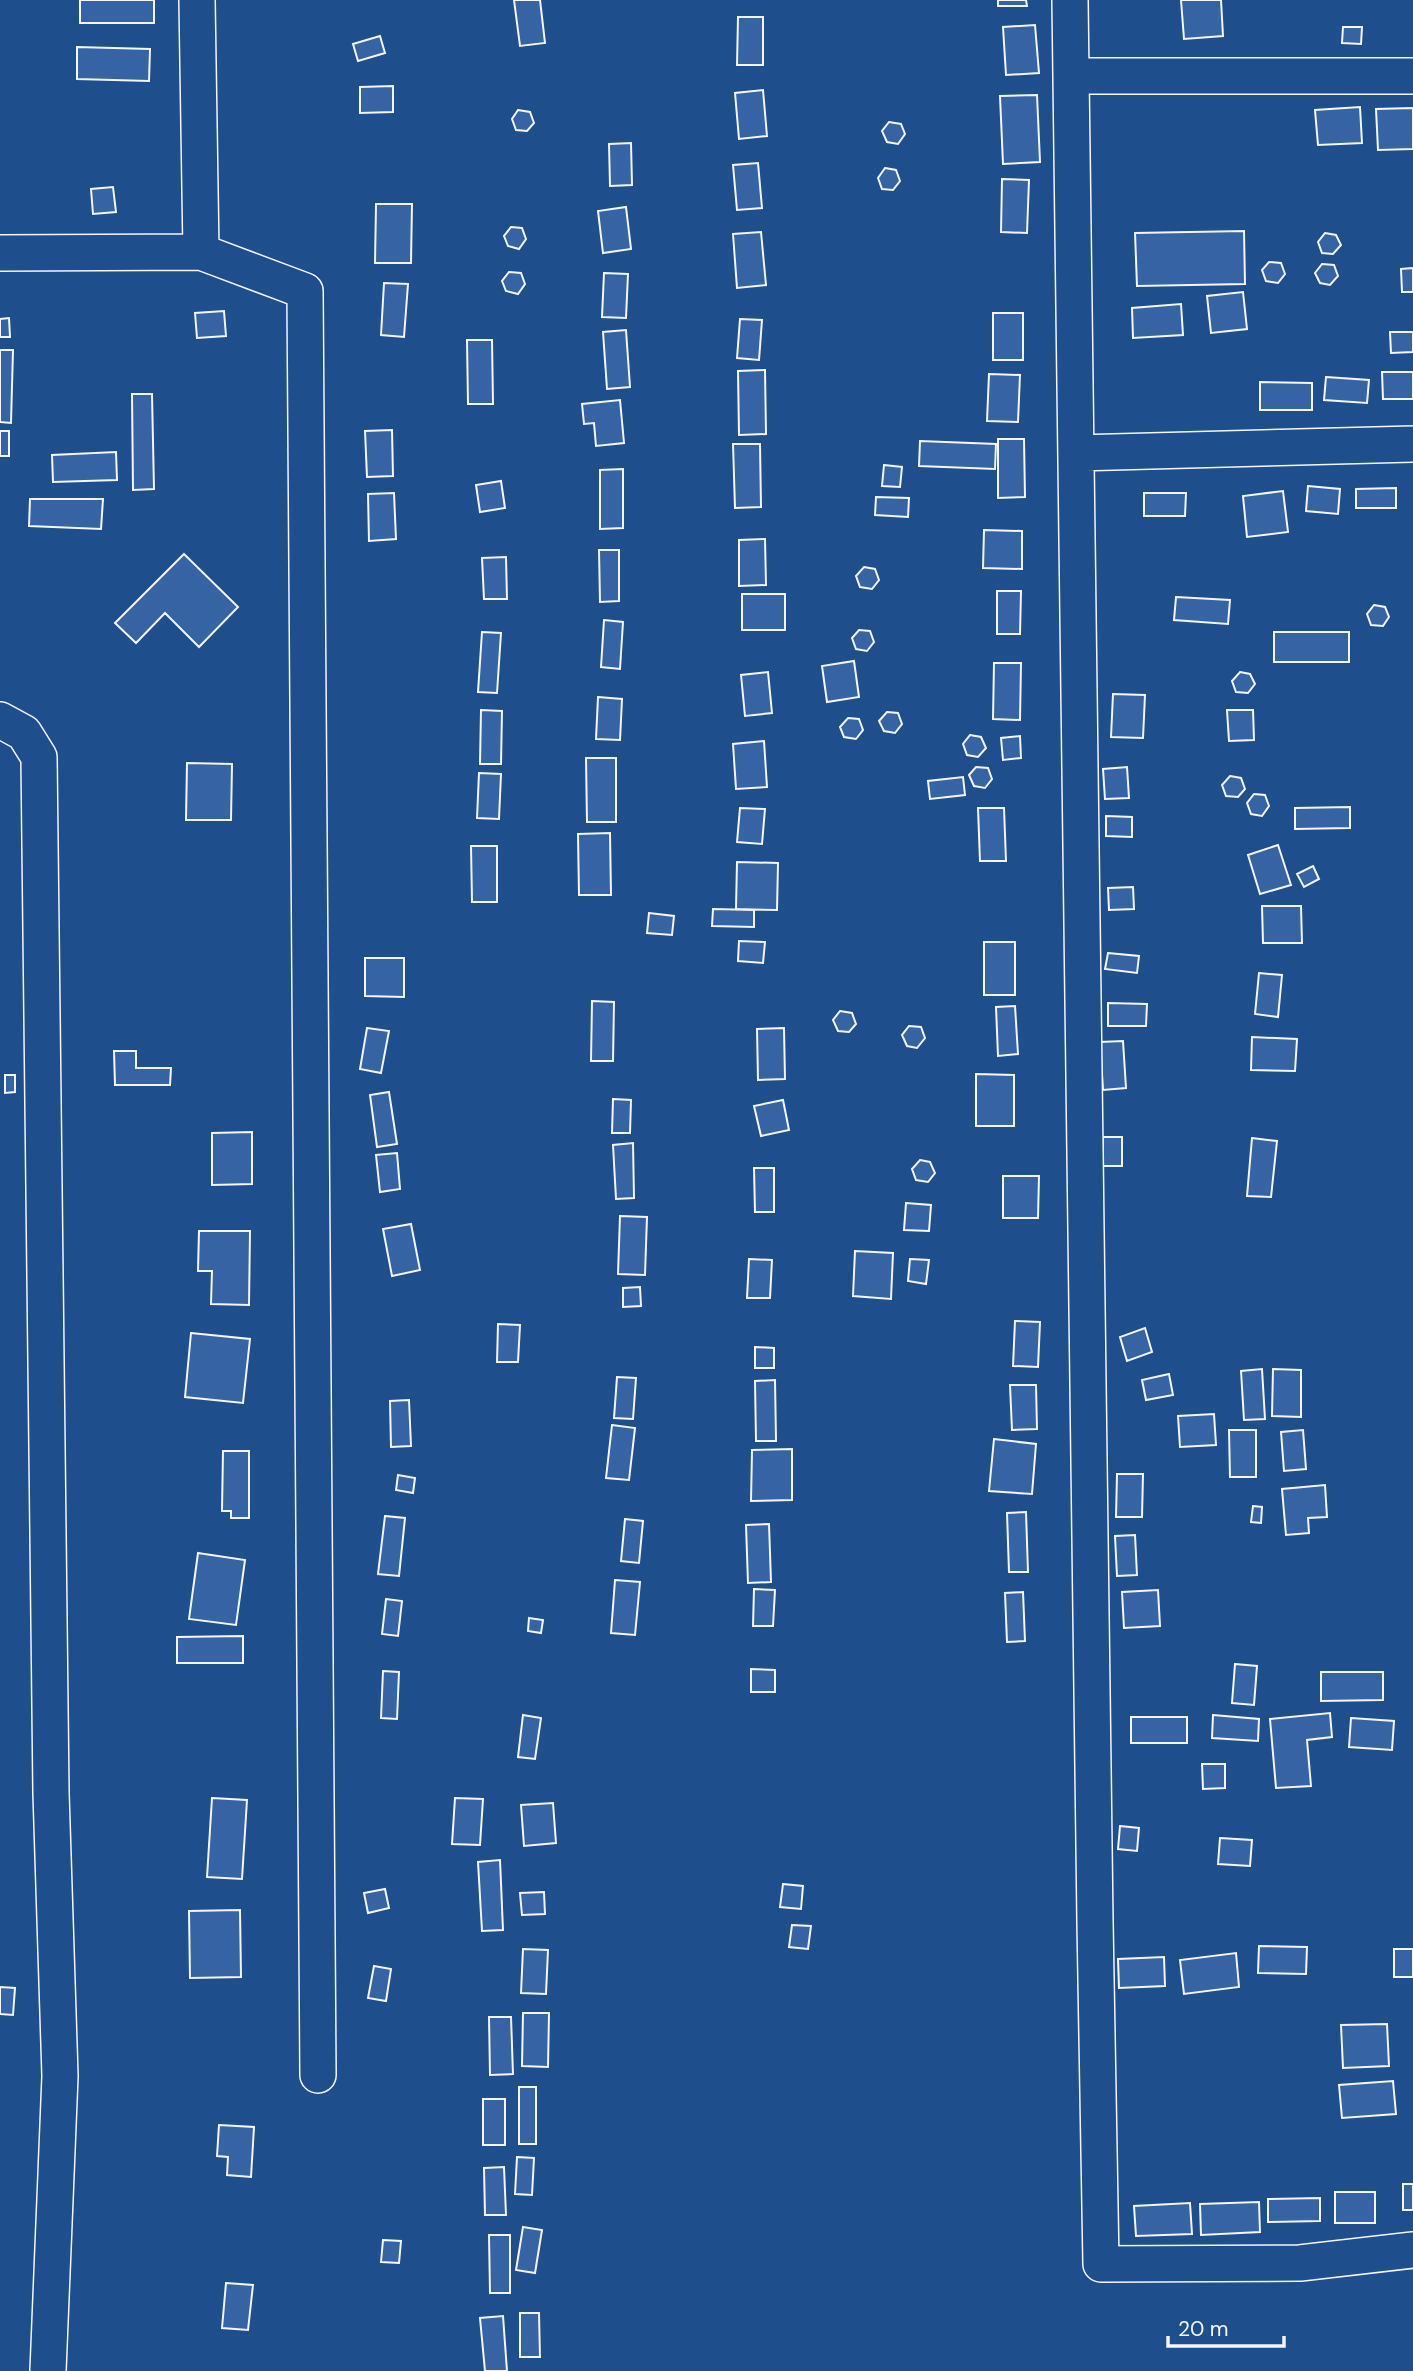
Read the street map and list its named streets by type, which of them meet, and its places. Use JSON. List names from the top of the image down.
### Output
{
  "scale_bar": "20 m"
}
